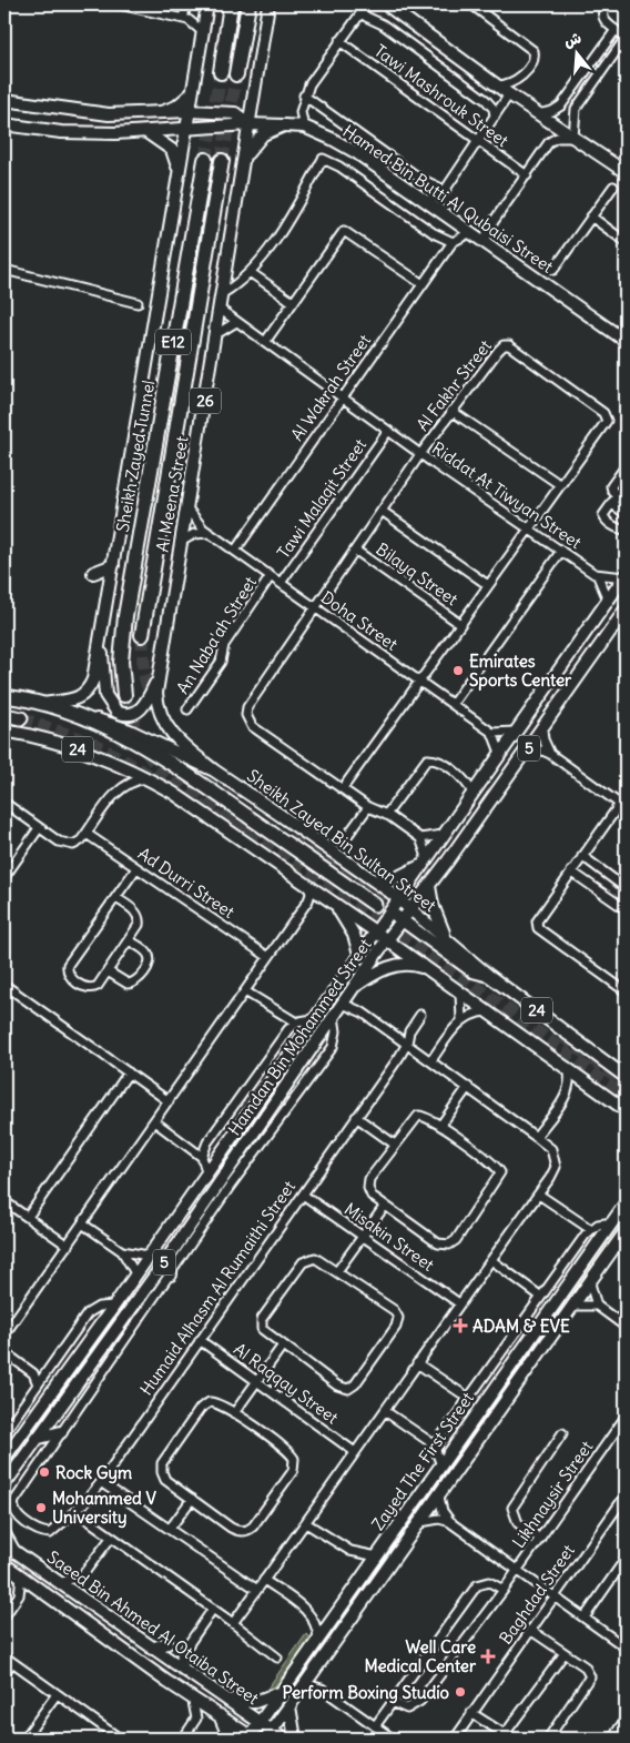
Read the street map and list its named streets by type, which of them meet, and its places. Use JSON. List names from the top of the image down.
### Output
{
  "streets": {
    "highway": [
      "E12",
      "Sheikh Zayed Tunnel",
      "24",
      "Sheikh Zayed Bin Sultan Street"
    ],
    "main road": [
      "Hamed Bin Butti Al Qubaisi Street",
      "26",
      "Al Meena Street",
      "5",
      "Hamdan Bin Mohammed Street",
      "Zayed The First Street",
      "Saeed Bin Ahmed Al Otaiba Street"
    ],
    "street": [
      "Tawi Mashrouk Street",
      "Al Fakhr Street",
      "Al Wakrah Street",
      "Riddat At Tiwyan Street",
      "Tawi Malaqit Street",
      "Bilayq Street",
      "Doha Street",
      "An Naba'ah Street",
      "Ad Durri Street",
      "Misakin Street",
      "Humaid Alhasm Al Rumaithi Street",
      "Al Raqqay Street",
      "Likhnaysir Street",
      "Baghdad Street"
    ]
  },
  "crossings": [
    ["Hamed Bin Butti Al Qubaisi Street", "Al Wakrah Street"],
    ["Hamed Bin Butti Al Qubaisi Street", "Al Meena Street"],
    ["Al Fakhr Street", "Riddat At Tiwyan Street"],
    ["Al Fakhr Street", "Bilayq Street"],
    ["Al Fakhr Street", "Doha Street"],
    ["Al Wakrah Street", "Riddat At Tiwyan Street"],
    ["Al Wakrah Street", "Doha Street"],
    ["Al Meena Street", "Riddat At Tiwyan Street"],
    ["Al Meena Street", "Doha Street"],
    ["Al Meena Street", "Sheikh Zayed Bin Sultan Street"],
    ["Riddat At Tiwyan Street", "Tawi Malaqit Street"],
    ["Tawi Malaqit Street", "Doha Street"],
    ["Doha Street", "An Naba'ah Street"],
    ["24", "Hamdan Bin Mohammed Street"],
    ["Sheikh Zayed Bin Sultan Street", "Hamdan Bin Mohammed Street"],
    ["Misakin Street", "Humaid Alhasm Al Rumaithi Street"],
    ["Humaid Alhasm Al Rumaithi Street", "Al Raqqay Street"],
    ["Zayed The First Street", "Saeed Bin Ahmed Al Otaiba Street"]
  ],
  "places": {
    "other": [
      "Emirates Sports Center",
      "Rock Gym",
      "Mohammed V University",
      "Perform Boxing Studio"
    ],
    "health": ["ADAM & EVE", "Well Care Medical Center"]
  },
  "north": "top"
}
